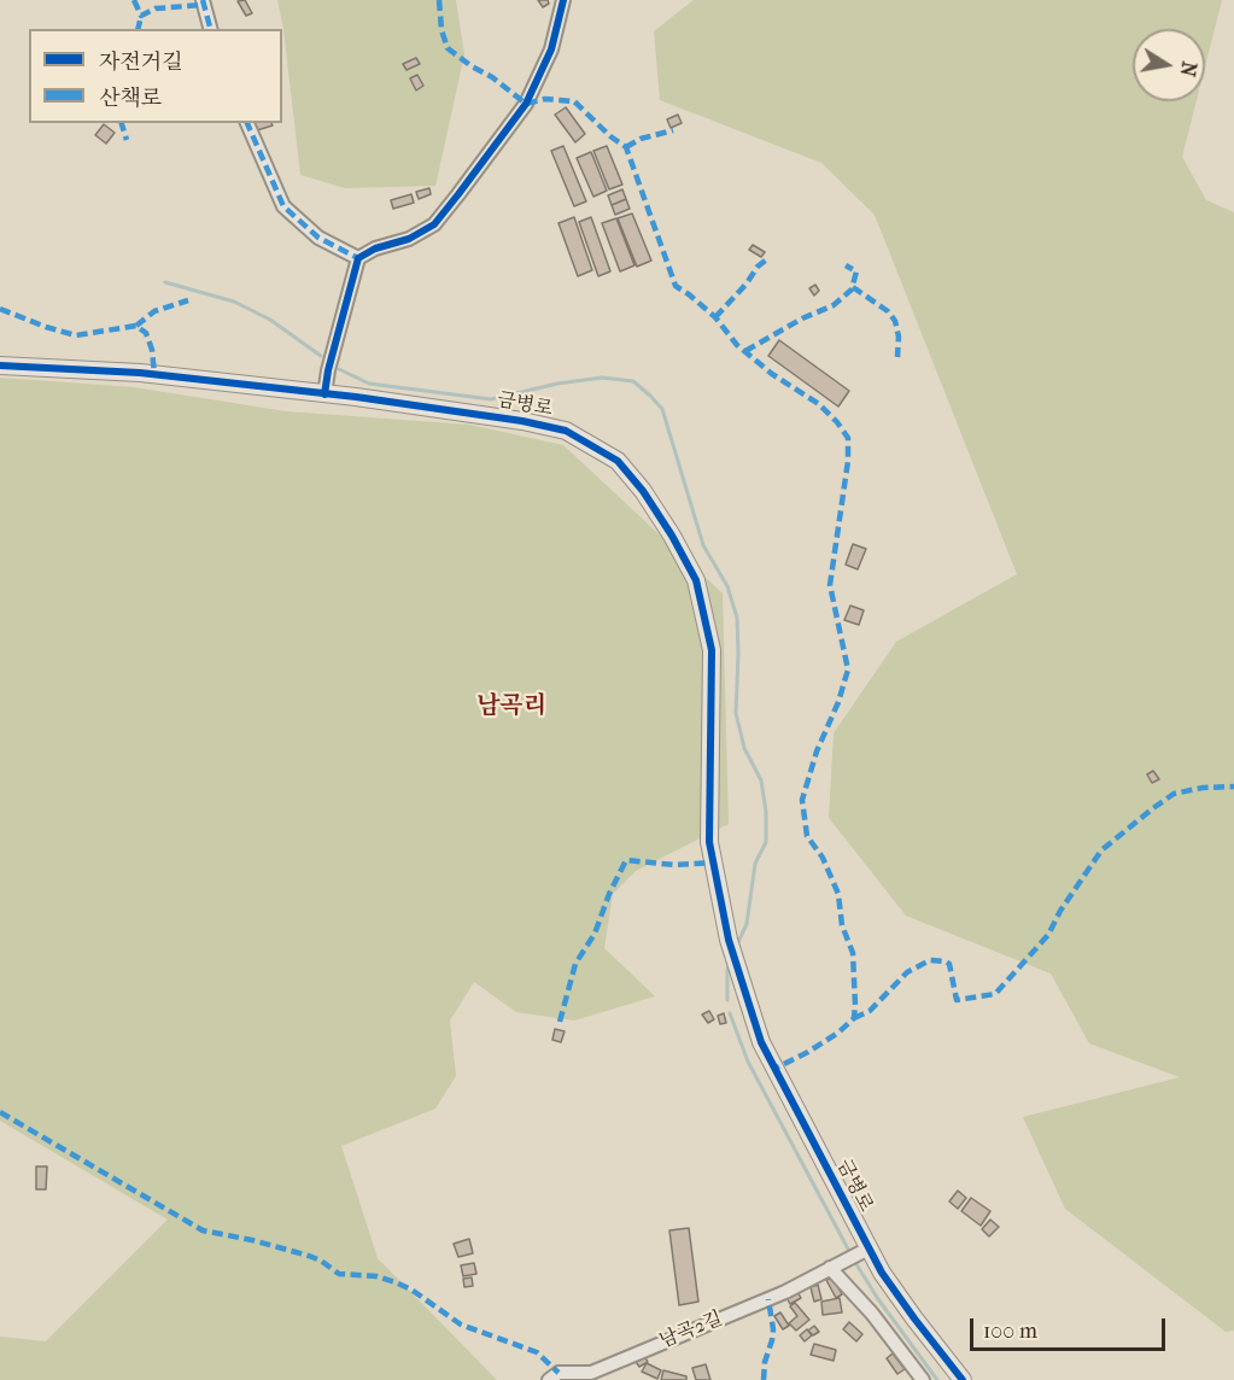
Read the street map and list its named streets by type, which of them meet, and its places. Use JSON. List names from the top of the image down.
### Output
{
  "streets": {
    "street": ["금병로", "남곡2길"]
  },
  "crossings": [
    ["금병로", "남곡2길"]
  ],
  "districts": ["남곡리"],
  "legend": ["자전거길", "산책로"],
  "scale_bar": "100 m",
  "north": "right"
}
